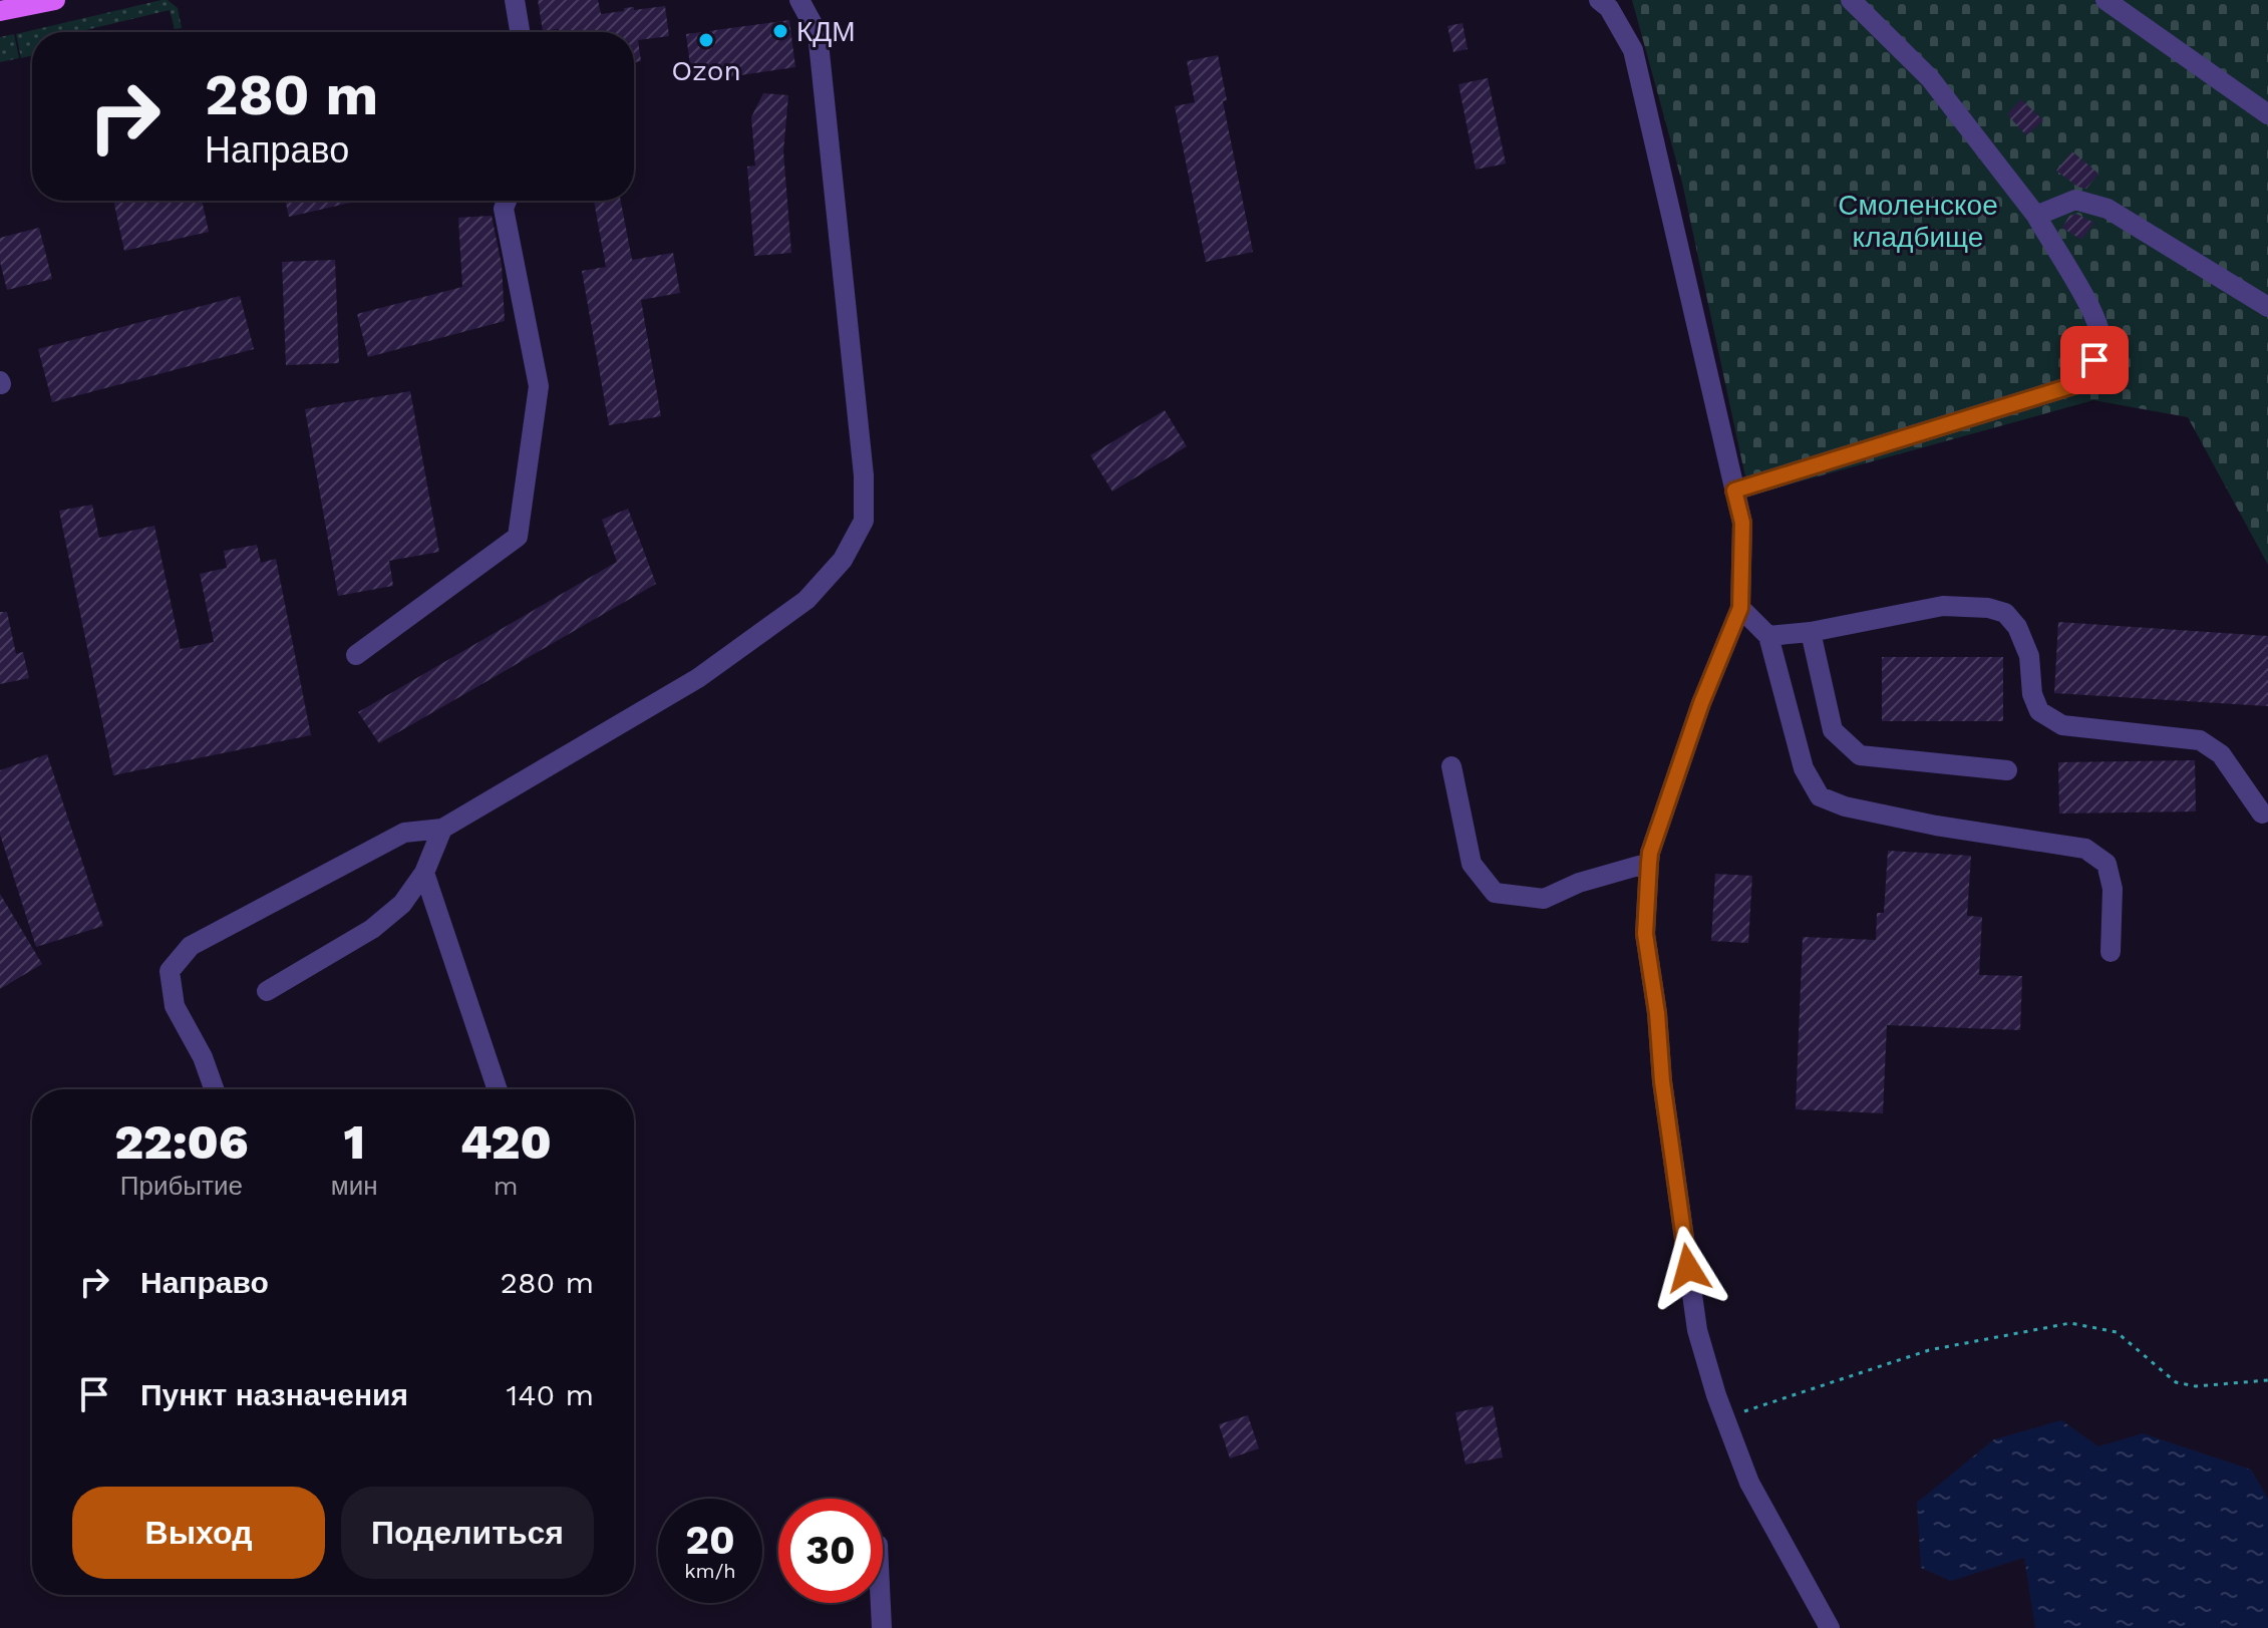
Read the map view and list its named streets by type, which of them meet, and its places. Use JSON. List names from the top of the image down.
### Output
{
  "parks": ["Смоленское кладбище"],
  "places": ["КДМ", "Ozon"],
  "page": {
    "turn": ["280 m", "Направо"],
    "eta": [
      "22:06",
      "Прибытие",
      "1",
      "мин",
      "420",
      "m"
    ],
    "list": [
      {
        "name": "Направо",
        "value": "280 m"
      },
      {
        "name": "Пункт назначения",
        "value": "140 m"
      }
    ],
    "buttons": ["Выход", "Поделиться"],
    "speed": "20 km/h",
    "limit": "30"
  }
}
